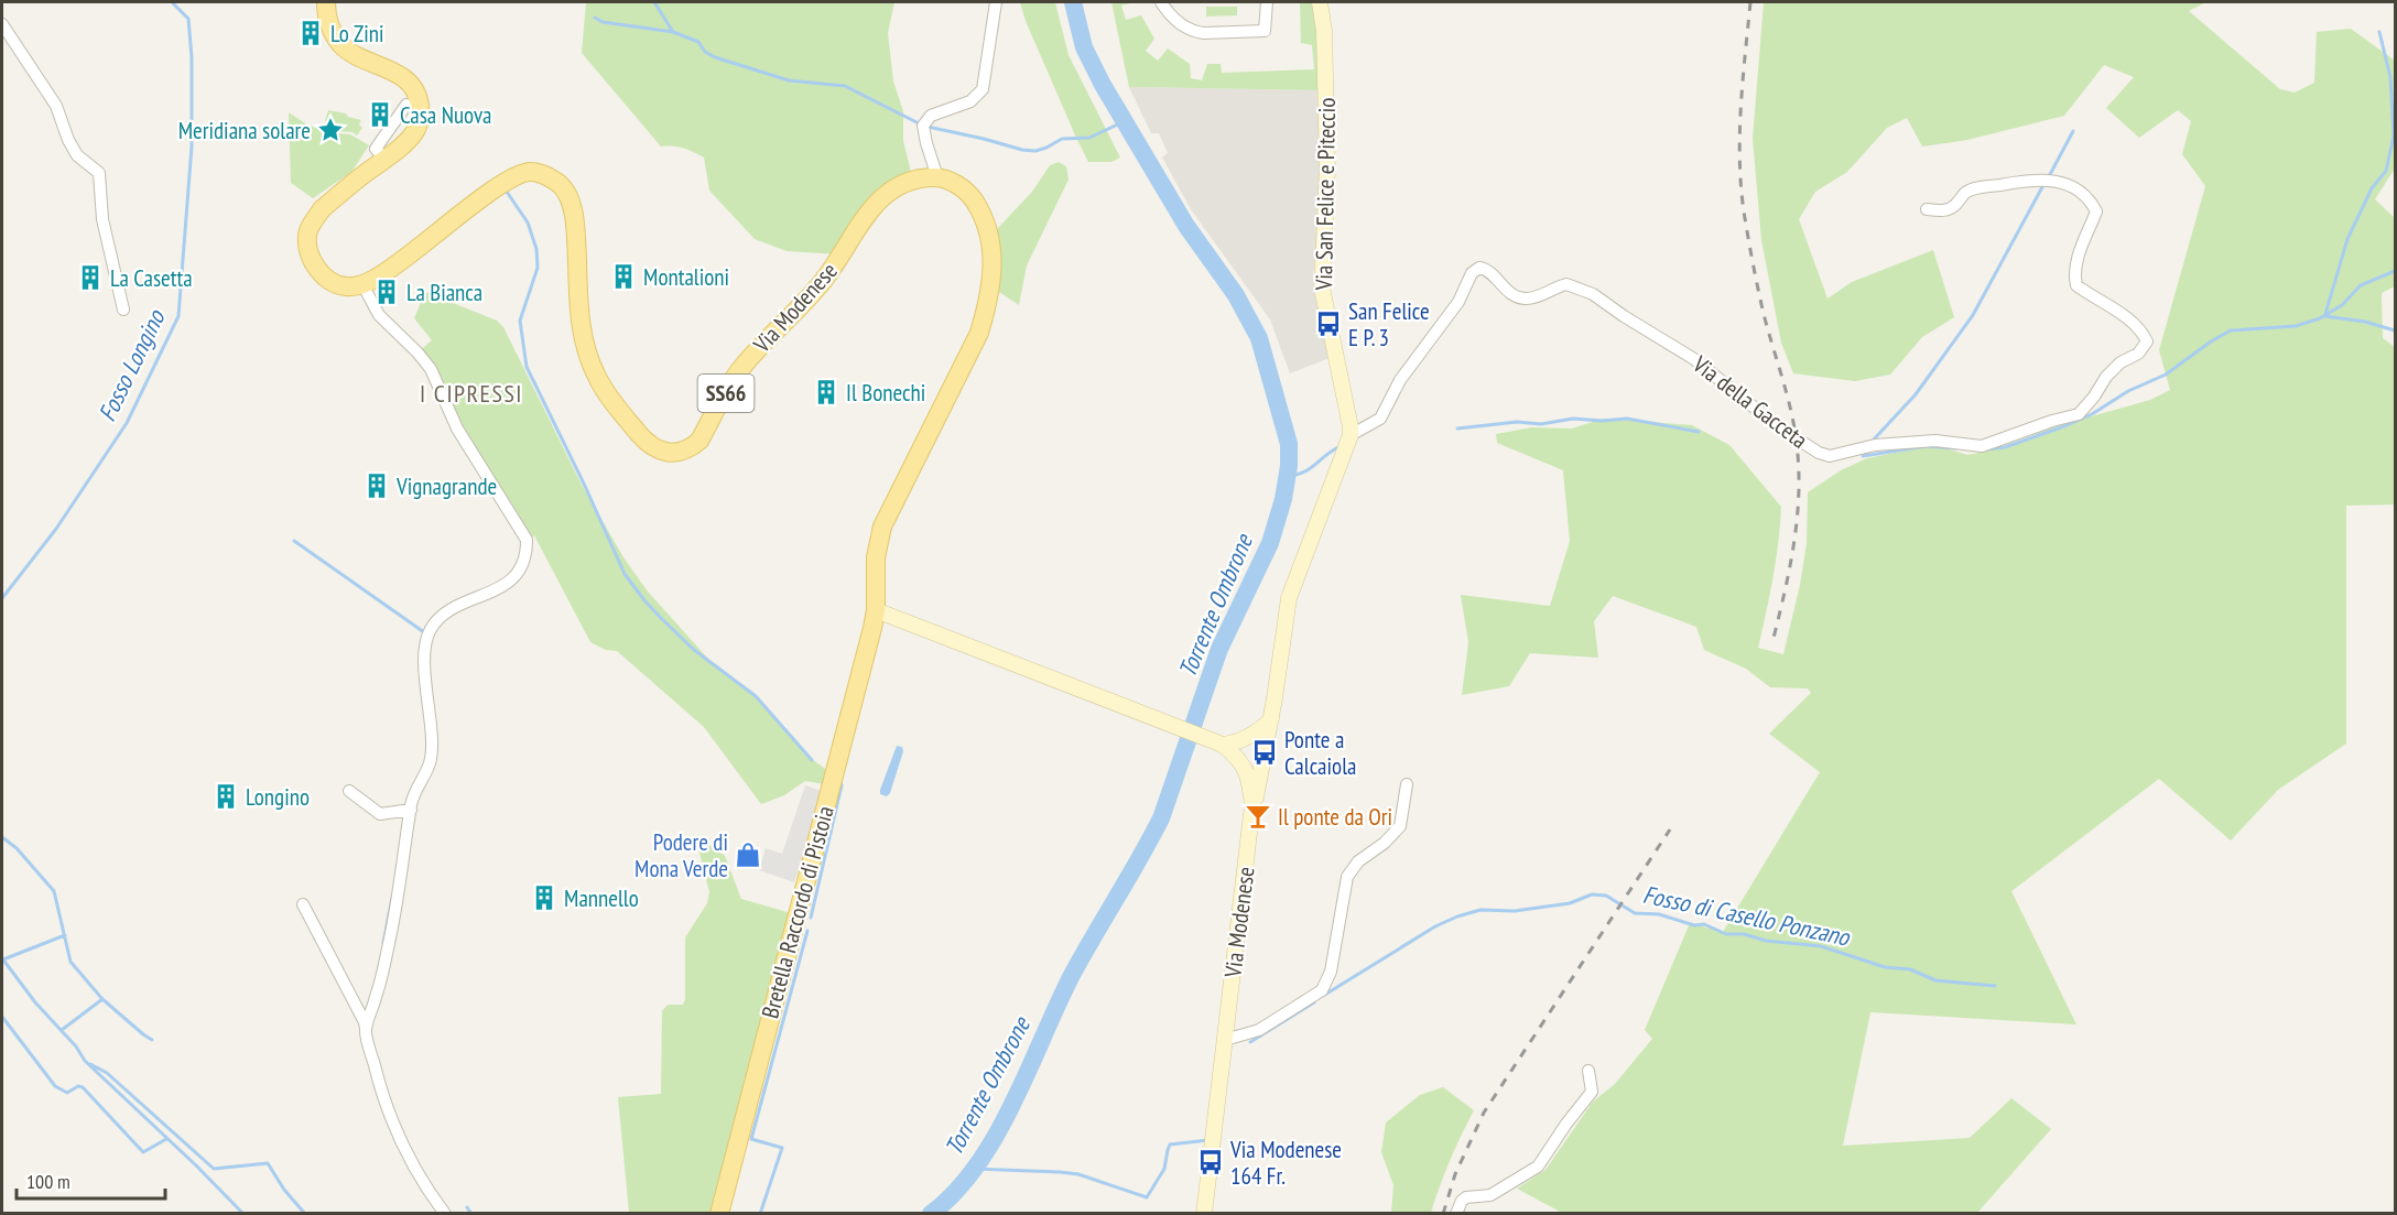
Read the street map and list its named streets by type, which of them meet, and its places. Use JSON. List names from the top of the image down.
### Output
{
  "streets": {
    "main road": ["Via Modenese", "SS66", "Bretella Raccordo di Pistoia"],
    "street": ["Via San Felice e Piteccio", "Via della Gacceta"]
  },
  "crossings": [
    ["Via San Felice e Piteccio", "Via Modenese"],
    ["Via San Felice e Piteccio", "Via della Gacceta"]
  ],
  "districts": ["I CIPRESSI"],
  "water": ["Fosso Longino", "Torrente Ombrone", "Fosso di Casello Ponzano"],
  "places": {
    "building": [
      "Lo Zini",
      "Casa Nuova",
      "Montalioni",
      "La Casetta",
      "La Bianca",
      "Il Bonechi",
      "Vignagrande",
      "Longino",
      "Mannello"
    ],
    "place": ["Meridiana solare"],
    "bus stop": ["San Felice E P. 3", "Ponte a Calcaiola", "Via Modenese 164 Fr."],
    "bar": ["Il ponte da Ori"],
    "shop": ["Podere di Mona Verde"]
  },
  "scale_bar": "100 m"
}
